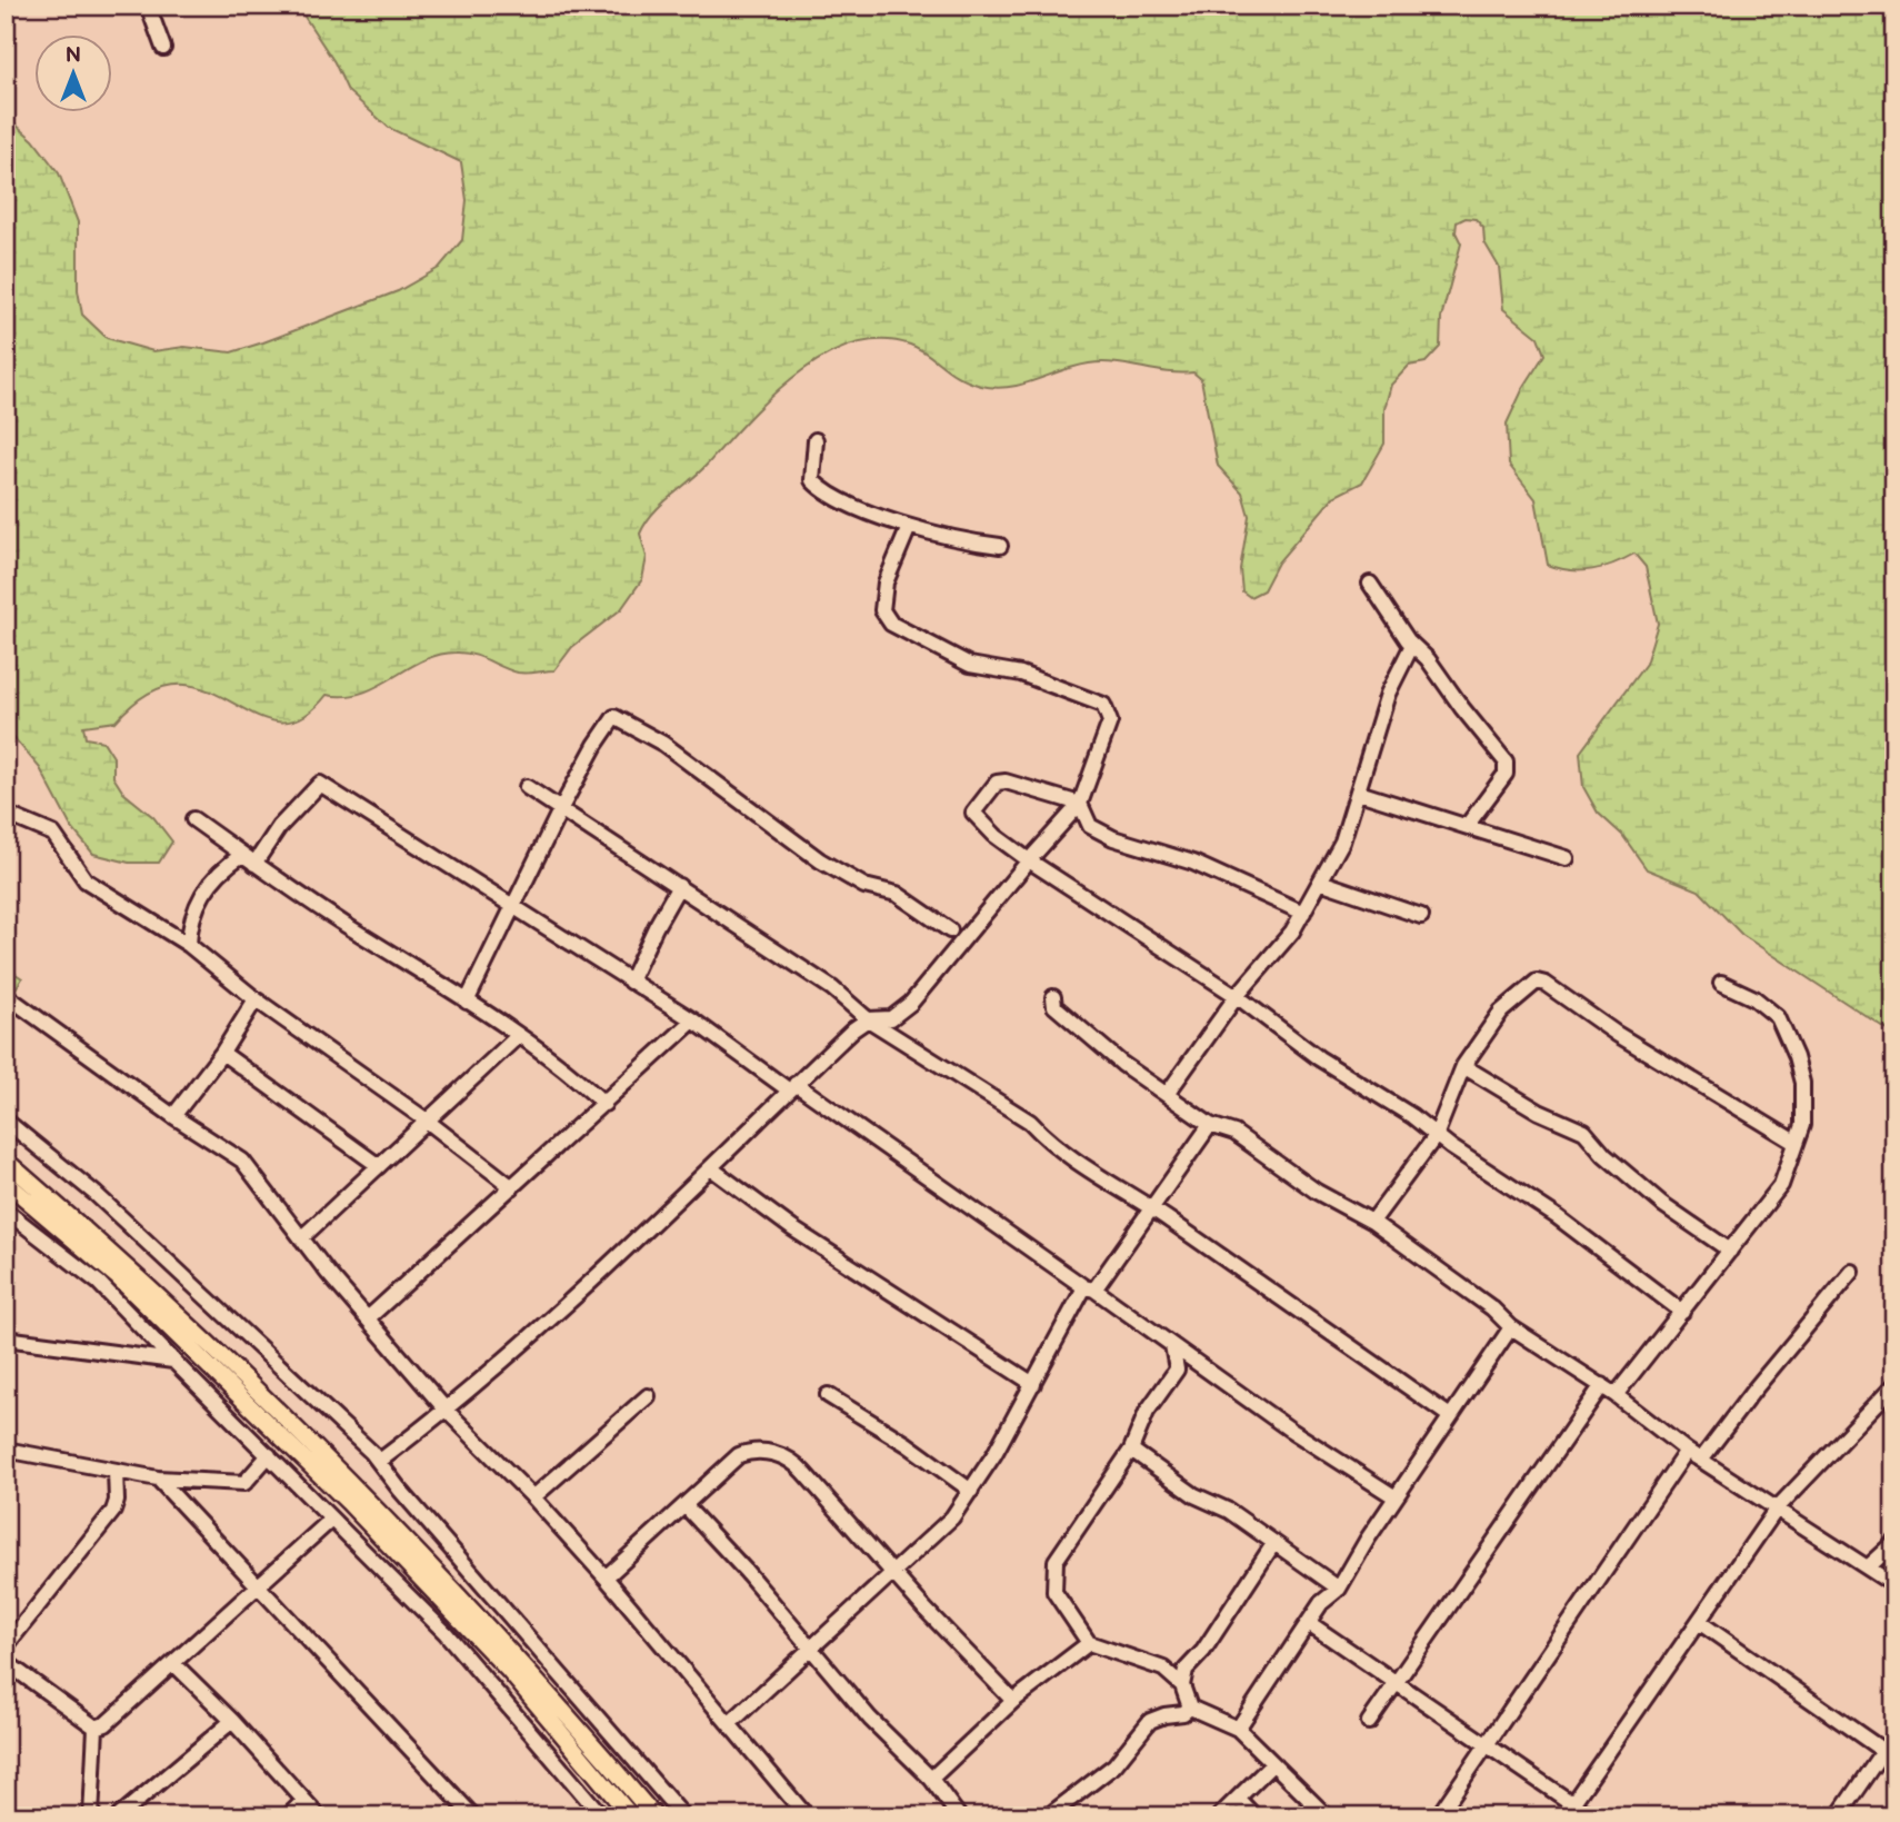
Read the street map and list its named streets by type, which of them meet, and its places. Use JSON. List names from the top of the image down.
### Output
{
  "north": "top"
}
